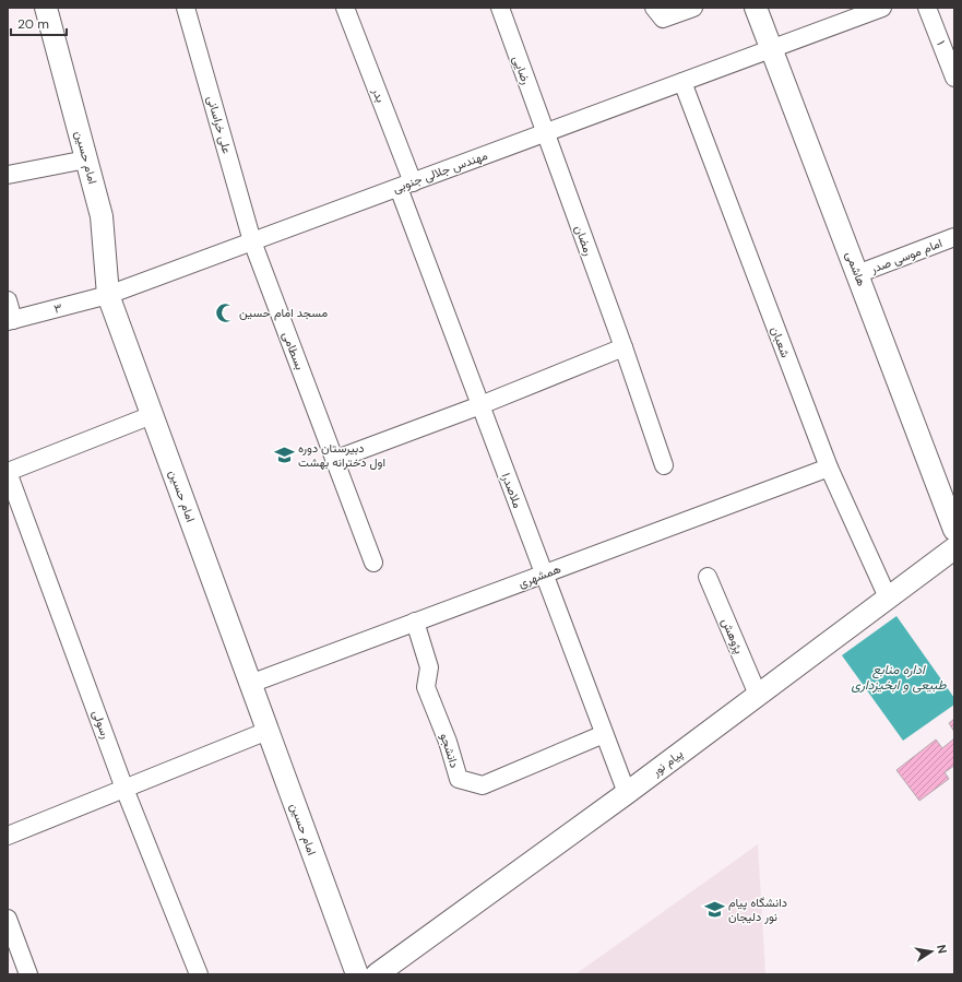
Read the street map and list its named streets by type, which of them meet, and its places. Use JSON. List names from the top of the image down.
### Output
{
  "streets": {
    "street": [
      "۱",
      "رضایی",
      "بدر",
      "علی خراسانی",
      "امام حسین",
      "مهندس جلالی جنوبی",
      "رمضان",
      "امام موسی صدر",
      "هاشمی",
      "۳",
      "شعبان",
      "بسطامی",
      "ملاصدرا",
      "همشهری",
      "پژوهش",
      "رسولی",
      "دانشجو",
      "پیام نور"
    ]
  },
  "crossings": [
    ["رضایی", "مهندس جلالی جنوبی"],
    ["رضایی", "رمضان"],
    ["بدر", "مهندس جلالی جنوبی"],
    ["بدر", "ملاصدرا"],
    ["علی خراسانی", "مهندس جلالی جنوبی"],
    ["علی خراسانی", "بسطامی"],
    ["امام حسین", "مهندس جلالی جنوبی"],
    ["امام حسین", "۳"],
    ["امام حسین", "همشهری"],
    ["مهندس جلالی جنوبی", "رمضان"],
    ["مهندس جلالی جنوبی", "هاشمی"],
    ["مهندس جلالی جنوبی", "۳"],
    ["مهندس جلالی جنوبی", "شعبان"],
    ["مهندس جلالی جنوبی", "بسطامی"],
    ["مهندس جلالی جنوبی", "ملاصدرا"],
    ["امام موسی صدر", "هاشمی"],
    ["شعبان", "همشهری"],
    ["شعبان", "پیام نور"],
    ["ملاصدرا", "همشهری"],
    ["ملاصدرا", "دانشجو"],
    ["ملاصدرا", "پیام نور"],
    ["همشهری", "دانشجو"],
    ["پژوهش", "پیام نور"]
  ],
  "water": ["اداره منابع طبیعی و ابخیزداری"],
  "places": {
    "mosque": ["مسجد امام حسین"],
    "school or university": ["دبیرستان دوره اول دخترانه بهشت", "دانشگاه پیام نور دلیجان"]
  },
  "scale_bar": "20 m",
  "north": "right"
}
